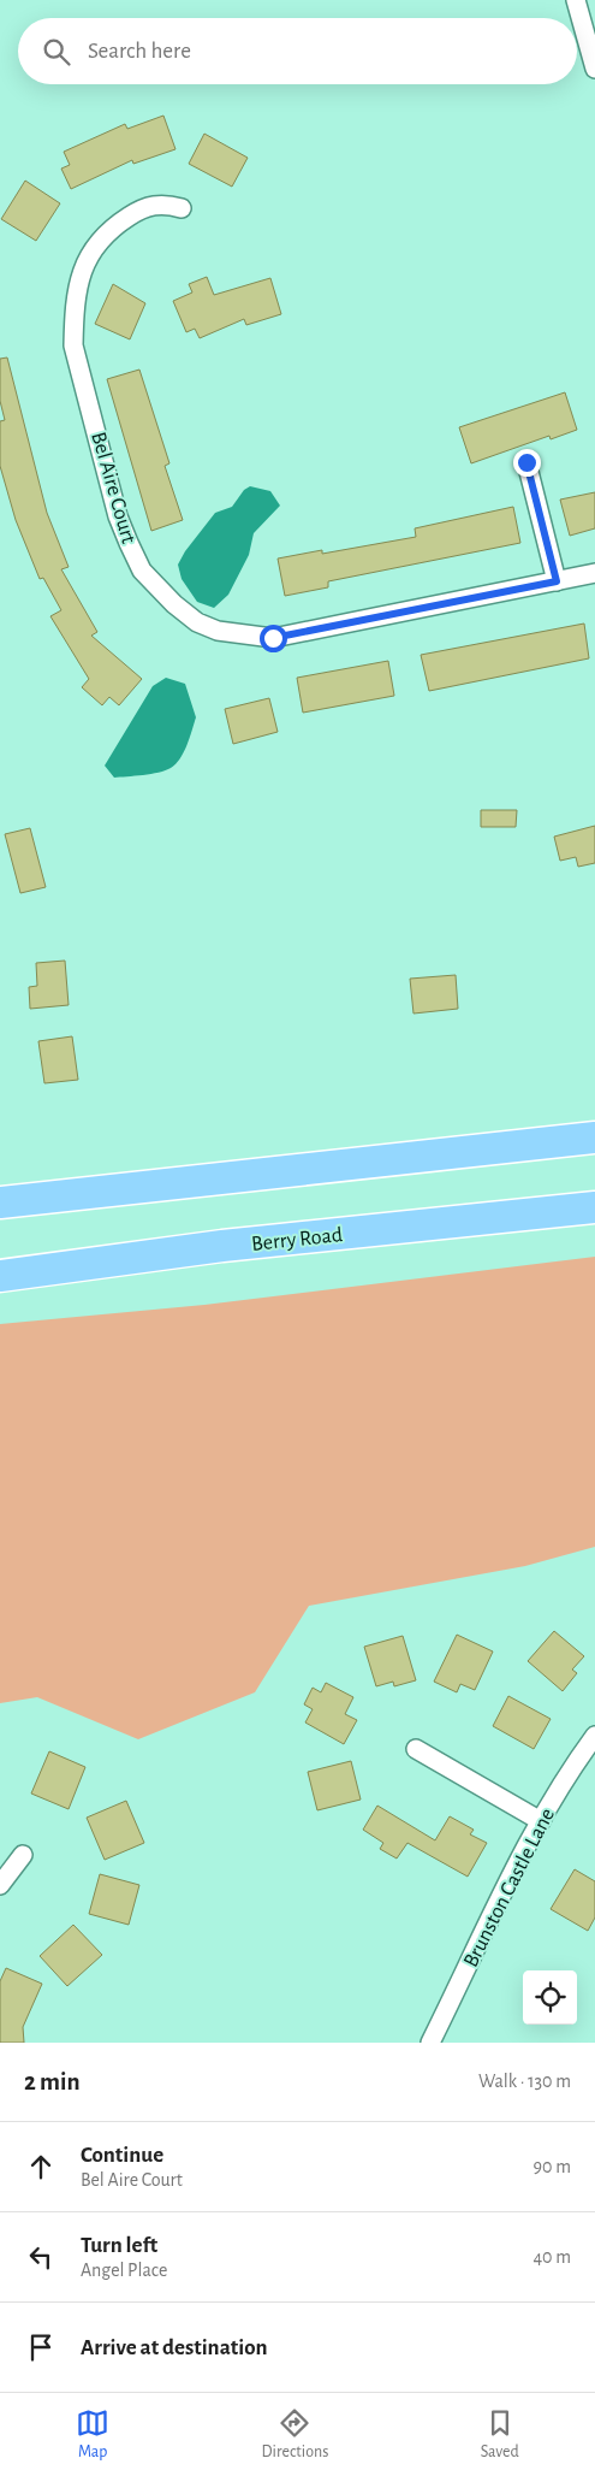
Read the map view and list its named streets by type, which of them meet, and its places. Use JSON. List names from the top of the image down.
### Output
{
  "streets": {
    "highway": ["Berry Road"],
    "street": ["Bel Aire Court", "Brunston Castle Lane"]
  },
  "page": {
    "search": "Search here",
    "heading": ["2 min", "Walk · 130 m"],
    "list": [
      ["Continue", "Bel Aire Court", "90 m"],
      ["Turn left", "Angel Place", "40 m"],
      "Arrive at destination"
    ],
    "nav": ["Map", "Directions", "Saved"]
  }
}
